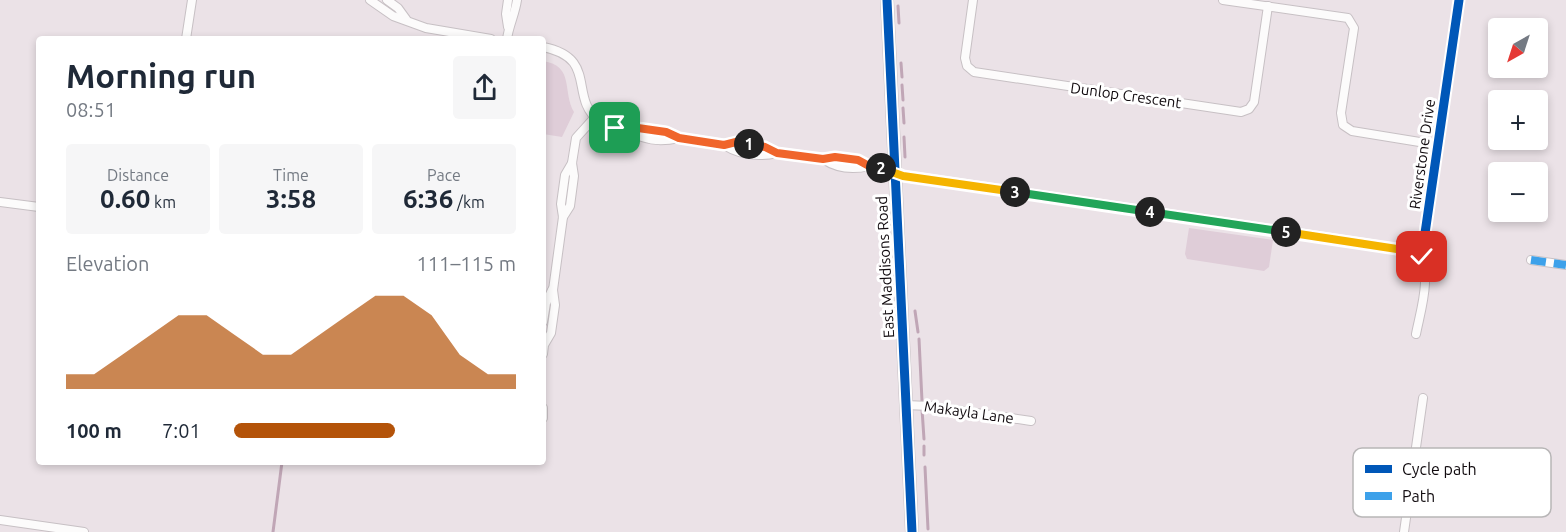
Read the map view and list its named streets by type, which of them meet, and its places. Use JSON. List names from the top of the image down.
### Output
{
  "streets": {
    "street": [
      "Dunlop Crescent",
      "Riverstone Drive",
      "East Maddisons Road",
      "Makayla Lane"
    ]
  },
  "crossings": [
    ["East Maddisons Road", "Makayla Lane"]
  ],
  "legend": ["Cycle path", "Path"],
  "north": "bottom left",
  "page": {
    "map_buttons": ["+", "−"],
    "heading": ["Morning run", "08:51"],
    "pins": [
      "1",
      "2",
      "3",
      "4",
      "5"
    ],
    "stats": [
      ["Distance", "0.60 km"],
      ["Time", "3:58"],
      ["Pace", "6:36 /km"]
    ],
    "chart": ["Elevation", "111–115 m"],
    "list": [
      {
        "name": "100 m",
        "note": "7:01"
      }
    ]
  }
}
